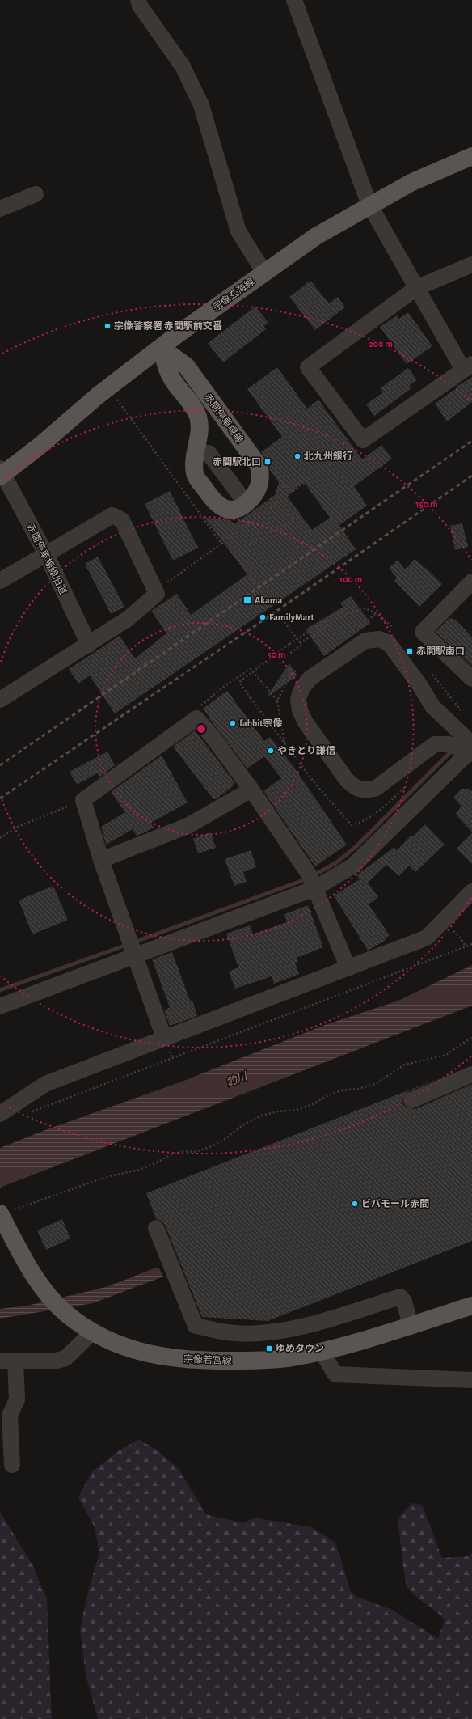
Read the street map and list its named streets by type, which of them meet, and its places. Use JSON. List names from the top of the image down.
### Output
{
  "streets": {
    "main road": ["宗像玄海線", "赤間停車場線", "宗像若宮線"],
    "street": ["赤間停車場線旧道"]
  },
  "crossings": [
    ["宗像玄海線", "赤間停車場線"],
    ["宗像玄海線", "赤間停車場線旧道"]
  ],
  "water": ["釣川"],
  "places": {
    "other": [
      "宗像警察署 赤間駅前交番",
      "北九州銀行",
      "FamilyMart",
      "fabbit宗像",
      "やきとり謙信",
      "ビバモール赤間"
    ],
    "transit": [
      "赤間駅北口",
      "Akama",
      "赤間駅南口",
      "ゆめタウン"
    ]
  },
  "rings": [
    "200 m",
    "150 m",
    "100 m",
    "50 m"
  ]
}
